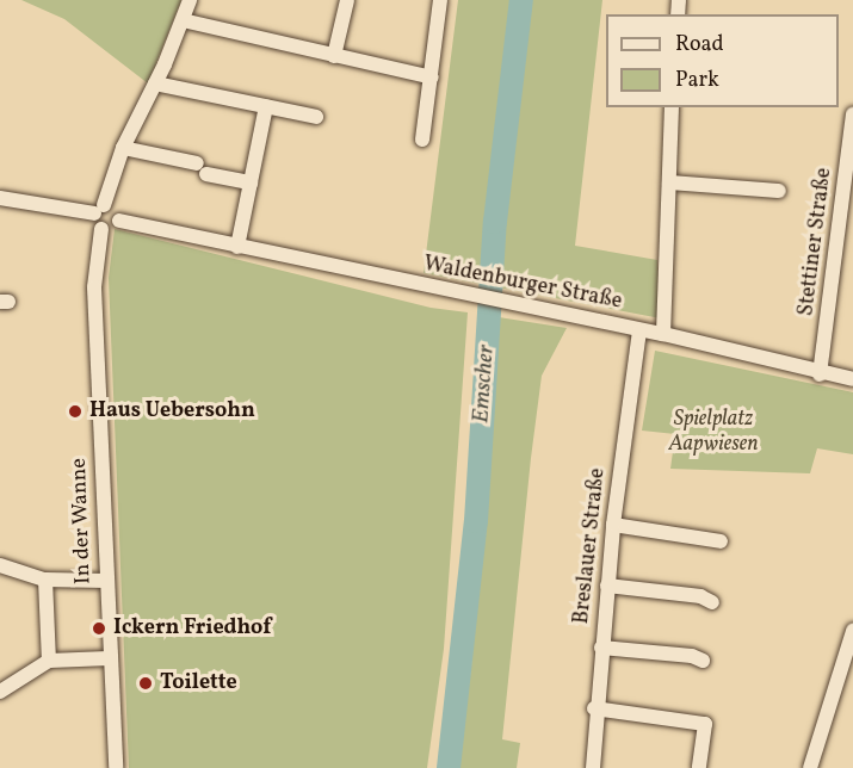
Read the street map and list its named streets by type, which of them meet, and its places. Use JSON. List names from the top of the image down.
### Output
{
  "streets": {
    "street": [
      "Stettiner Straße",
      "Waldenburger Straße",
      "In der Wanne",
      "Breslauer Straße"
    ]
  },
  "crossings": [
    ["Stettiner Straße", "Waldenburger Straße"],
    ["Waldenburger Straße", "Breslauer Straße"]
  ],
  "water": ["Emscher"],
  "parks": ["Spielplatz Aapwiesen"],
  "places": ["Haus Uebersohn", "Ickern Friedhof", "Toilette"],
  "legend": ["Road", "Park"]
}
